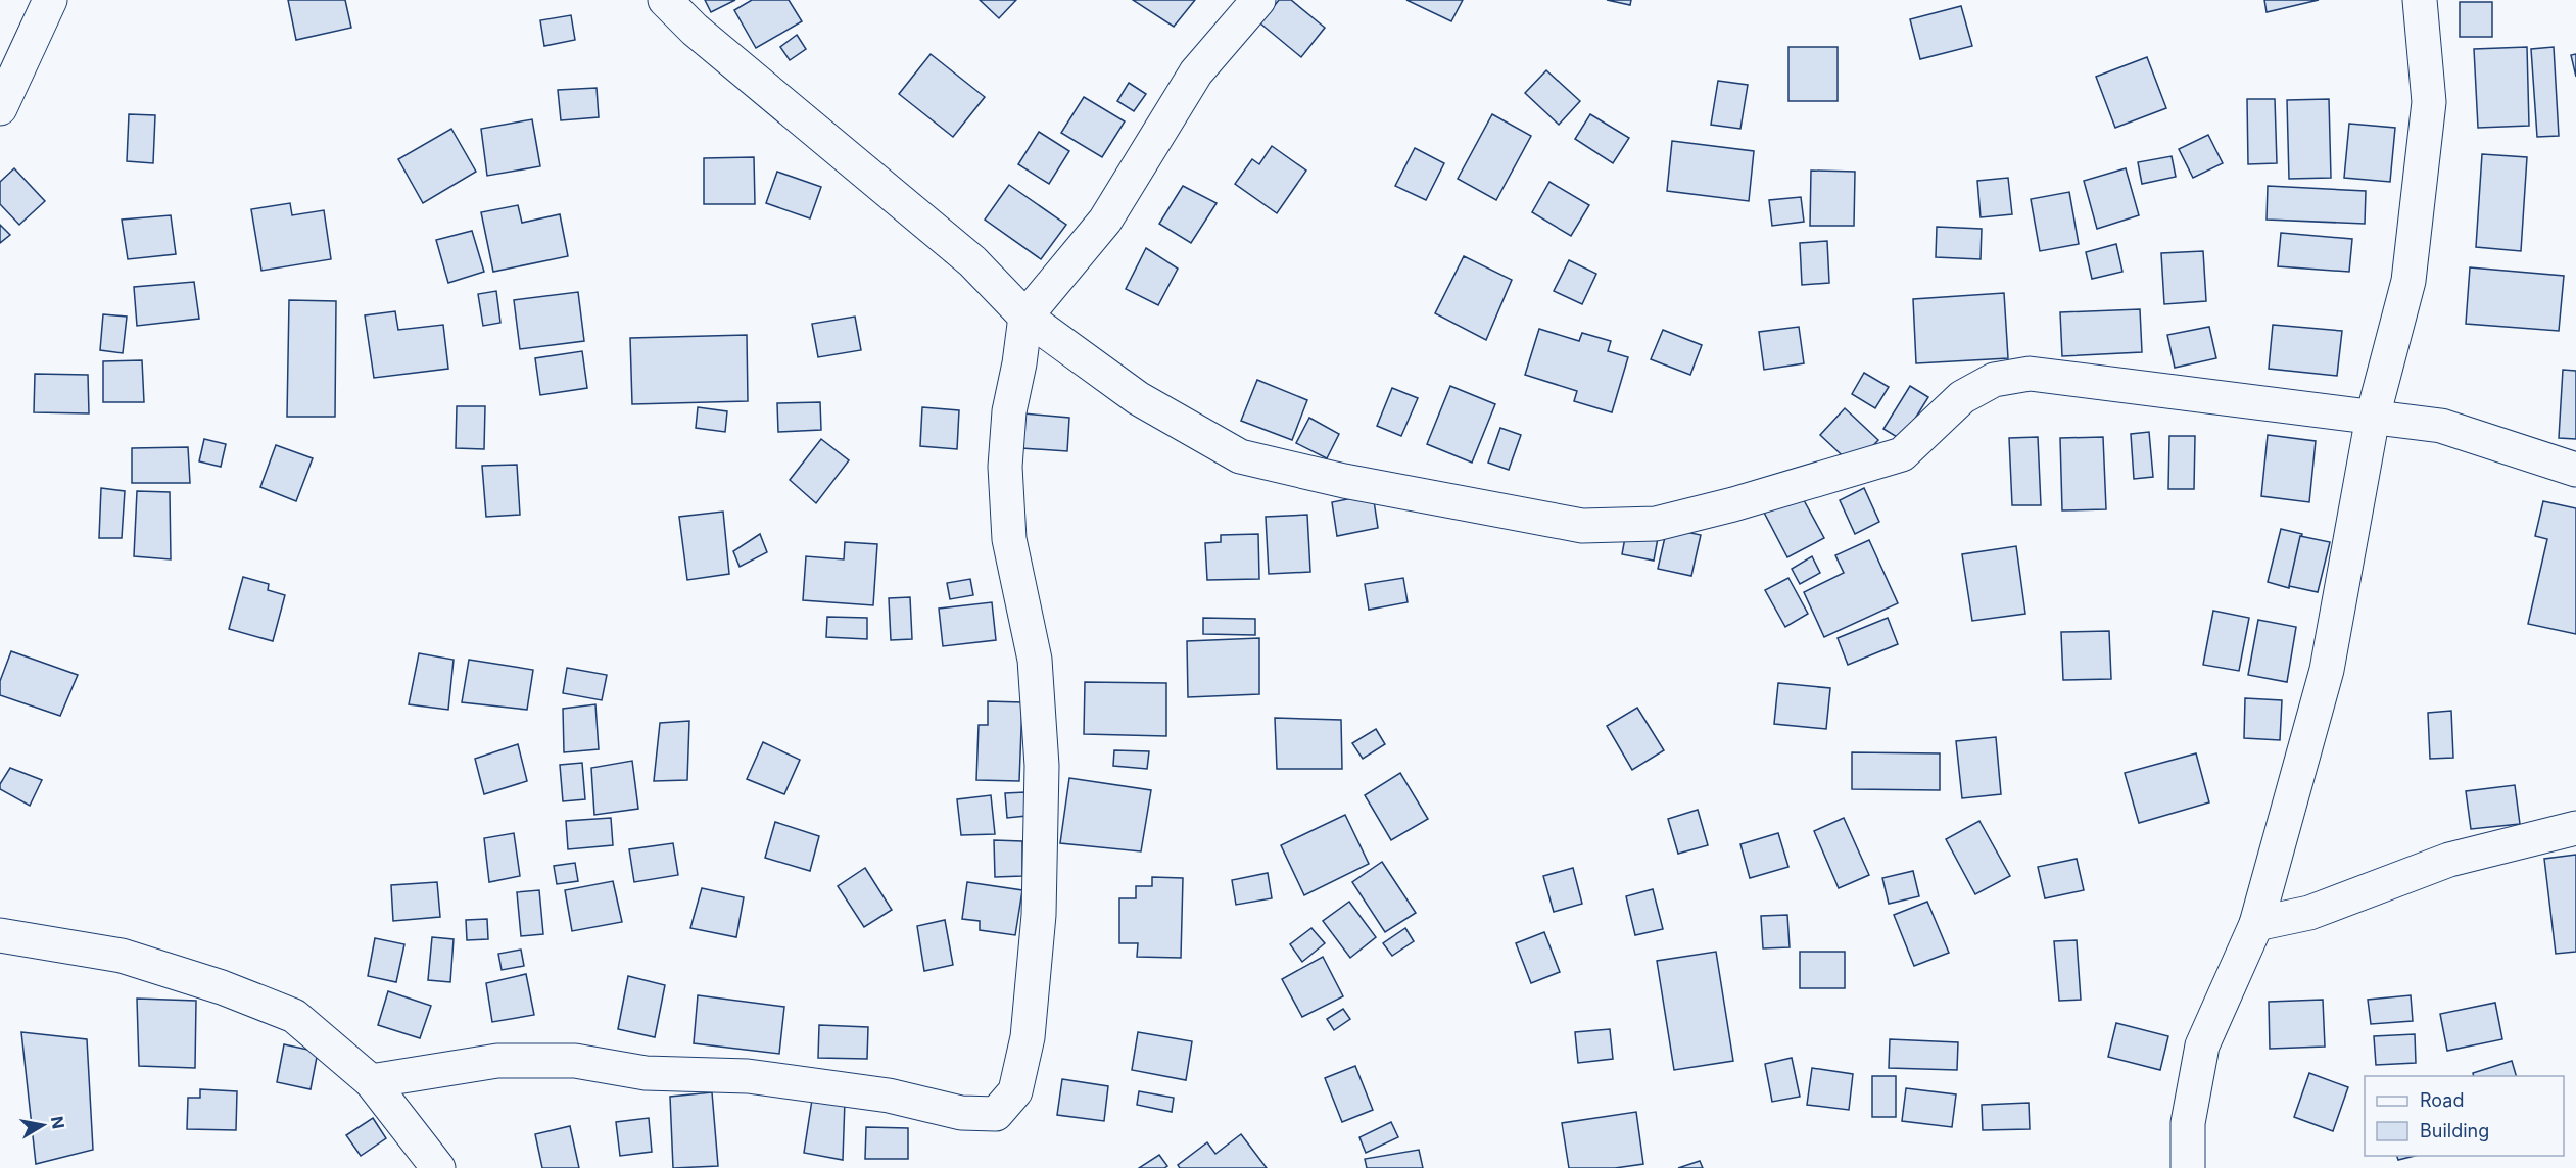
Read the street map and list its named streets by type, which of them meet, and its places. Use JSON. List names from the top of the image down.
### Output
{
  "legend": ["Road", "Building"],
  "north": "right"
}
